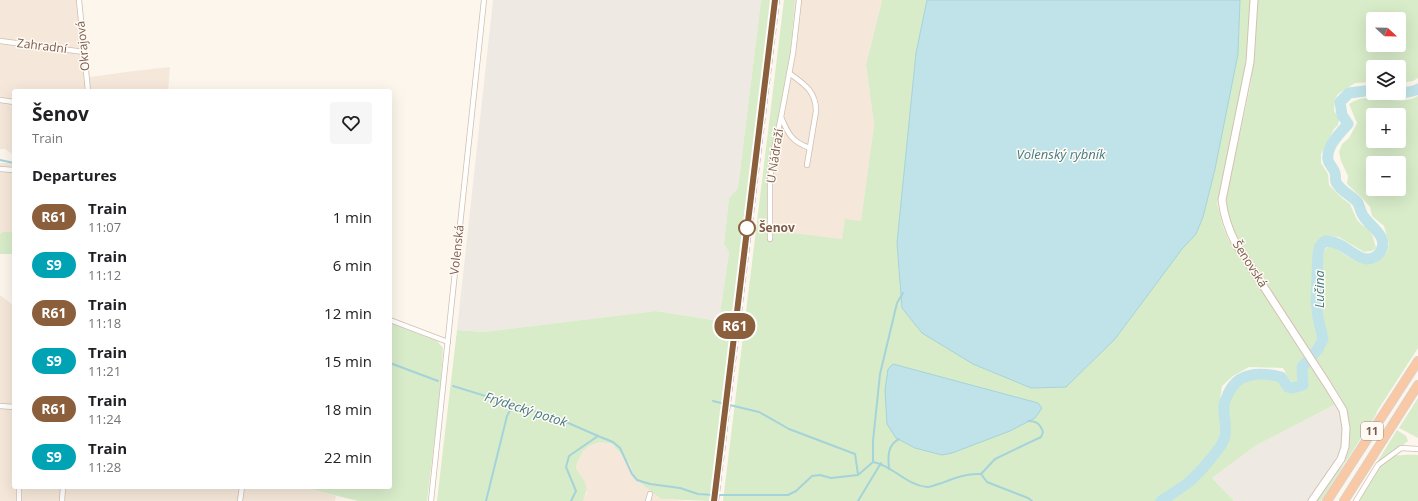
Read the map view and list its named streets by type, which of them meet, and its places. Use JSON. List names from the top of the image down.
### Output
{
  "streets": {
    "highway": ["11"],
    "main road": ["Šenovská"],
    "street": [
      "Zahradní",
      "Okrajová",
      "U Nádraží",
      "Volenská"
    ]
  },
  "crossings": [
    ["Zahradní", "Okrajová"]
  ],
  "water": ["Volenský rybník", "Lučina", "Frýdecký potok"],
  "places": ["Šenov"],
  "north": "right",
  "page": {
    "on_map": "R61",
    "map_buttons": ["+", "−"],
    "heading": [
      ["Šenov", "Train"],
      "Departures"
    ],
    "list": [
      {
        "mark": "R61",
        "name": "Train",
        "note": "11:07",
        "value": "1 min"
      },
      {
        "mark": "S9",
        "name": "Train",
        "note": "11:12",
        "value": "6 min"
      },
      {
        "mark": "R61",
        "name": "Train",
        "note": "11:18",
        "value": "12 min"
      },
      {
        "mark": "S9",
        "name": "Train",
        "note": "11:21",
        "value": "15 min"
      },
      {
        "mark": "R61",
        "name": "Train",
        "note": "11:24",
        "value": "18 min"
      },
      {
        "mark": "S9",
        "name": "Train",
        "note": "11:28",
        "value": "22 min"
      }
    ]
  }
}
